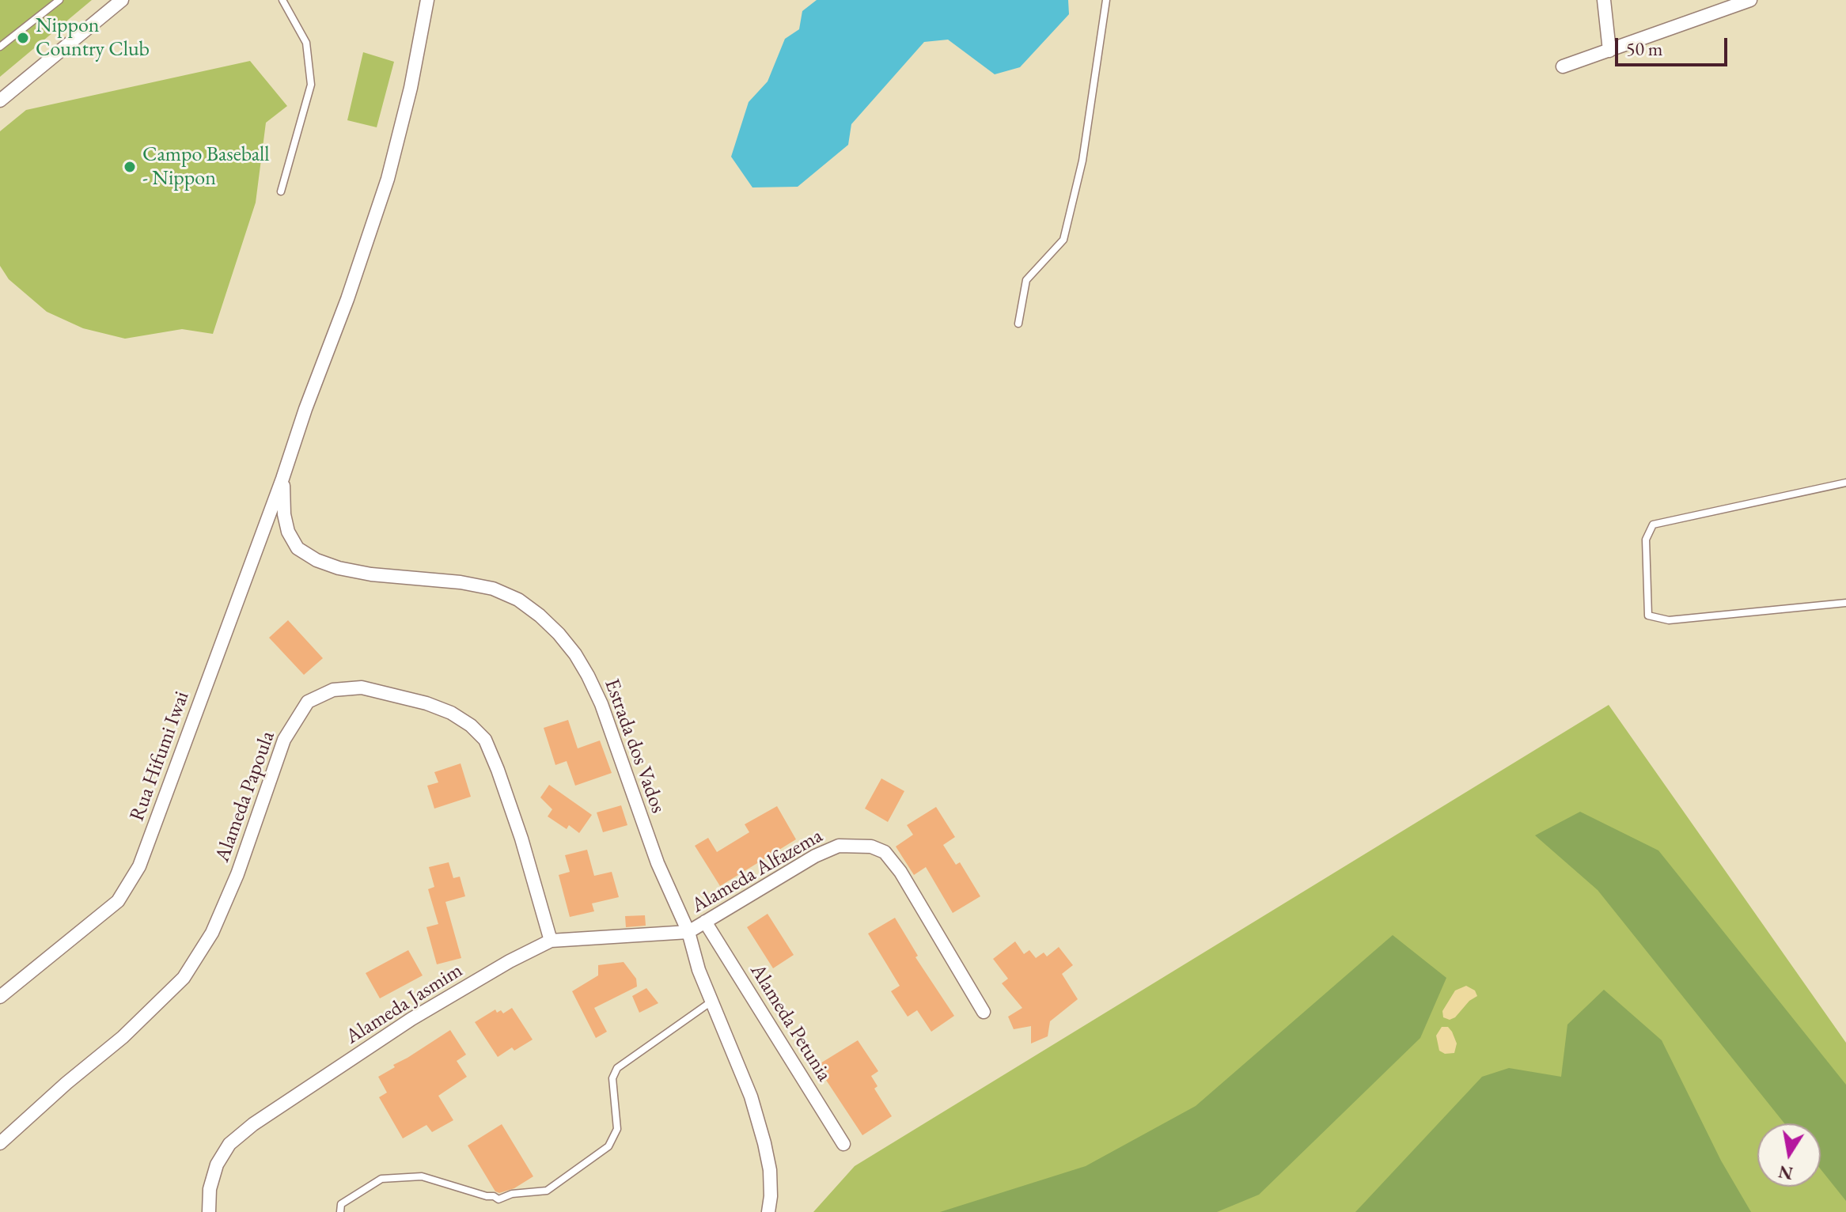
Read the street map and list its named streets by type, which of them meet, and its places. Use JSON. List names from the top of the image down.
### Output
{
  "streets": {
    "street": [
      "Estrada dos Vados",
      "Rua Hifumi Iwai",
      "Alameda Papoula",
      "Alameda Alfazema",
      "Alameda Jasmim",
      "Alameda Petunia"
    ]
  },
  "crossings": [
    ["Estrada dos Vados", "Rua Hifumi Iwai"],
    ["Estrada dos Vados", "Alameda Alfazema"],
    ["Estrada dos Vados", "Alameda Jasmim"],
    ["Alameda Papoula", "Alameda Jasmim"],
    ["Alameda Alfazema", "Alameda Jasmim"],
    ["Alameda Alfazema", "Alameda Petunia"]
  ],
  "places": ["Nippon Country Club", "Campo Baseball - Nippon"],
  "scale_bar": "50 m",
  "north": "bottom"
}
